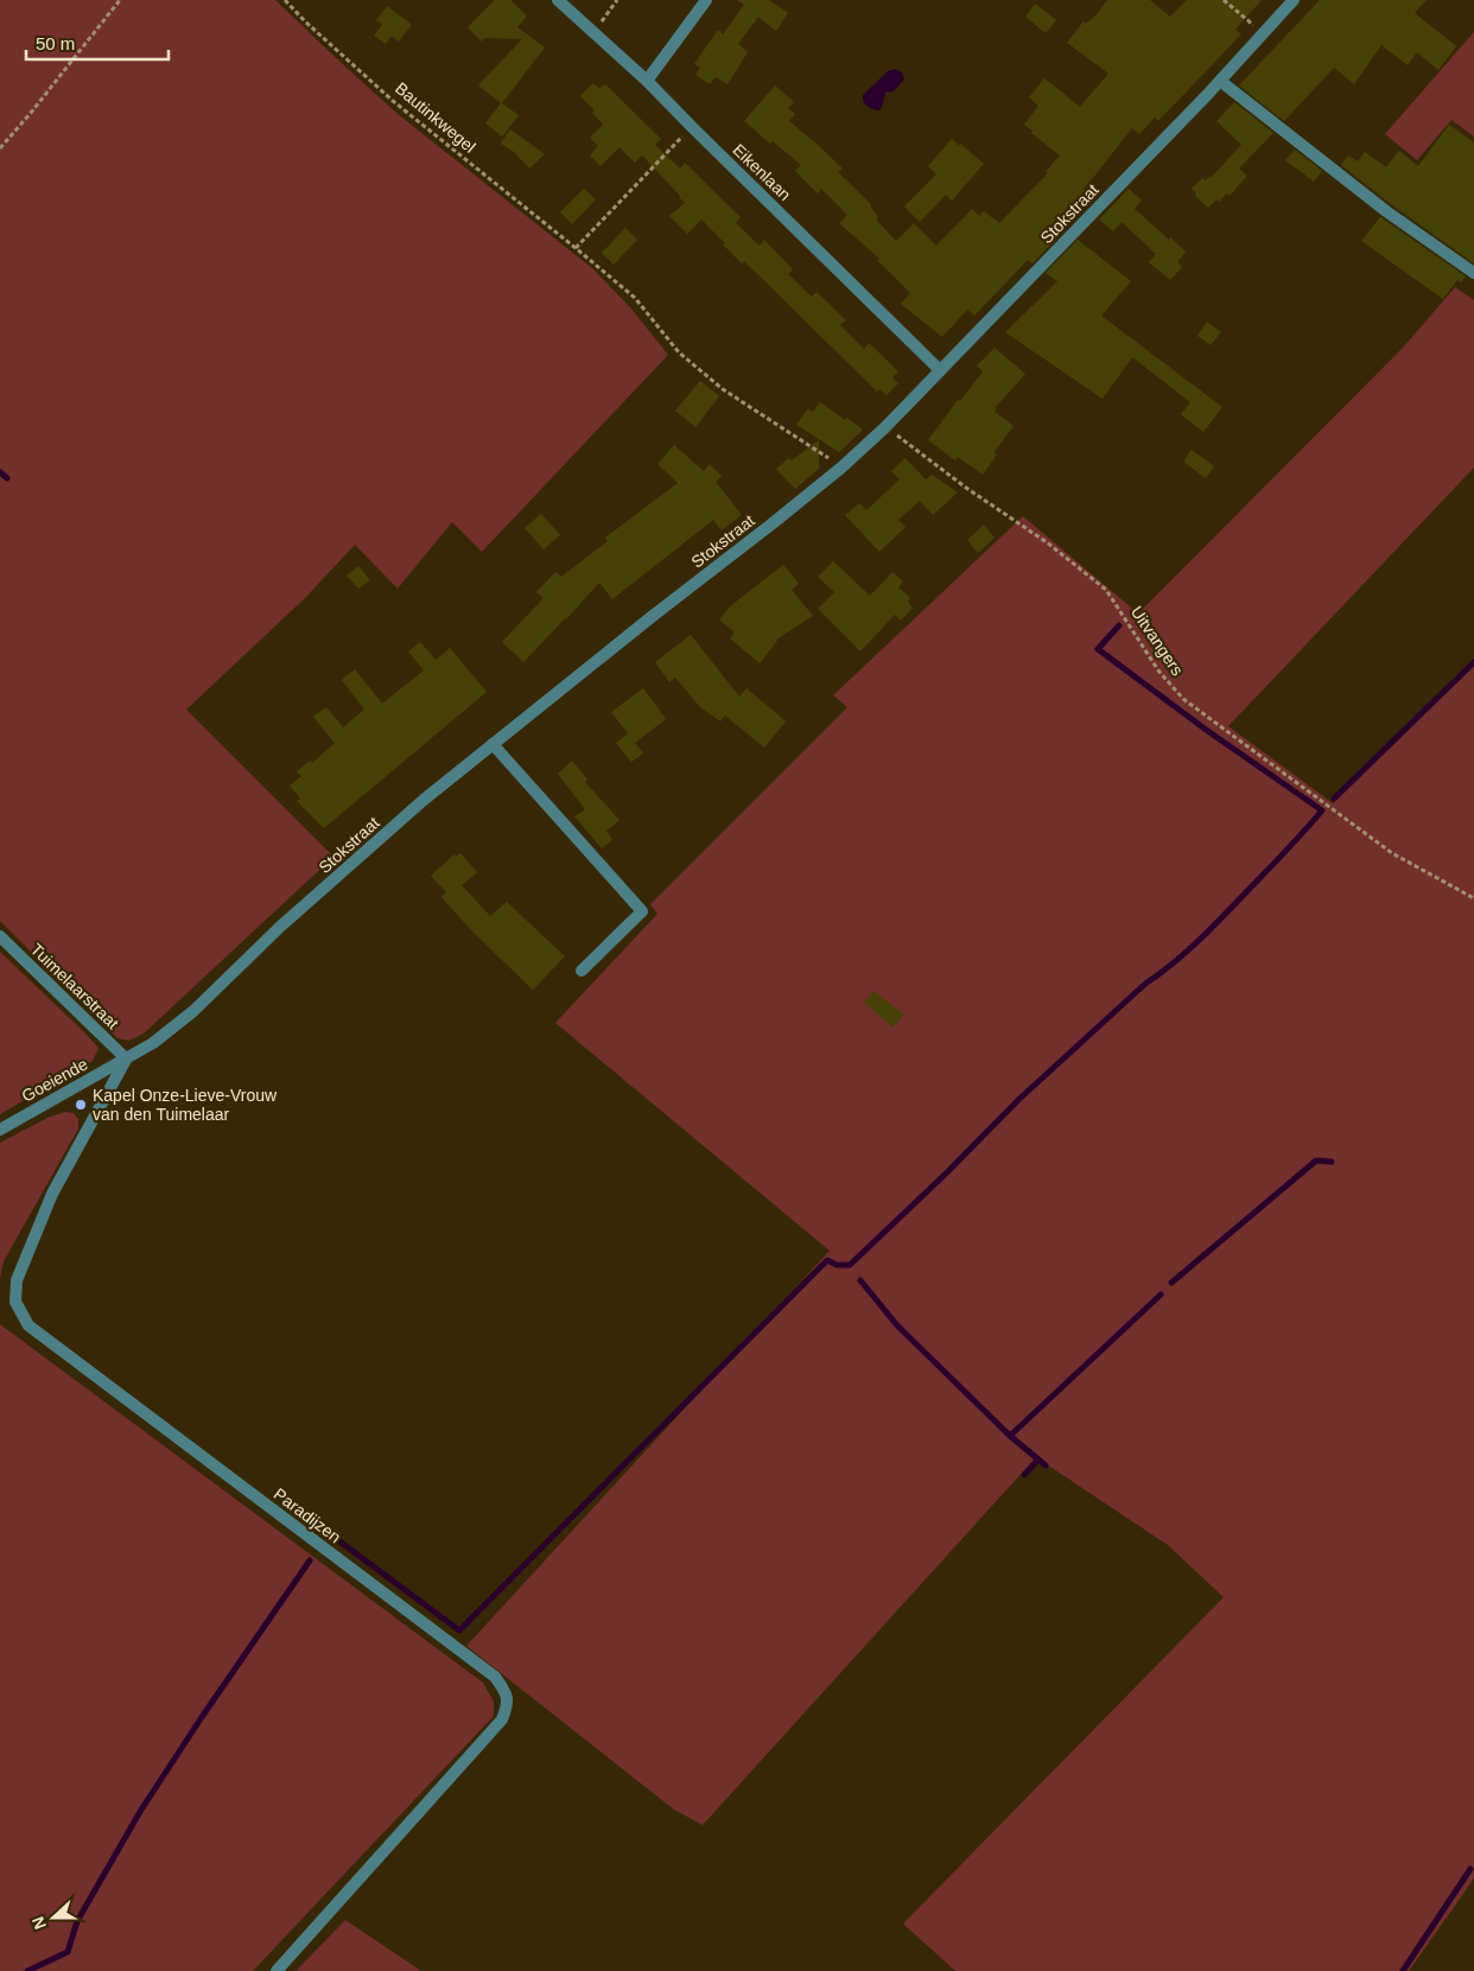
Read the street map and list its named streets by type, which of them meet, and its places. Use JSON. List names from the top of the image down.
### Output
{
  "streets": {
    "street": [
      "Eikenlaan",
      "Stokstraat",
      "Tuimelaarstraat",
      "Goeiende",
      "Paradijzen"
    ],
    "path": ["Bautinkwegel", "Uitvangers"]
  },
  "crossings": [
    ["Bautinkwegel", "Stokstraat"],
    ["Eikenlaan", "Stokstraat"],
    ["Stokstraat", "Uitvangers"],
    ["Stokstraat", "Tuimelaarstraat"],
    ["Stokstraat", "Goeiende"],
    ["Stokstraat", "Paradijzen"],
    ["Tuimelaarstraat", "Goeiende"],
    ["Tuimelaarstraat", "Paradijzen"],
    ["Goeiende", "Paradijzen"]
  ],
  "places": ["Kapel Onze-Lieve-Vrouw van den Tuimelaar"],
  "scale_bar": "50 m",
  "north": "left"
}
